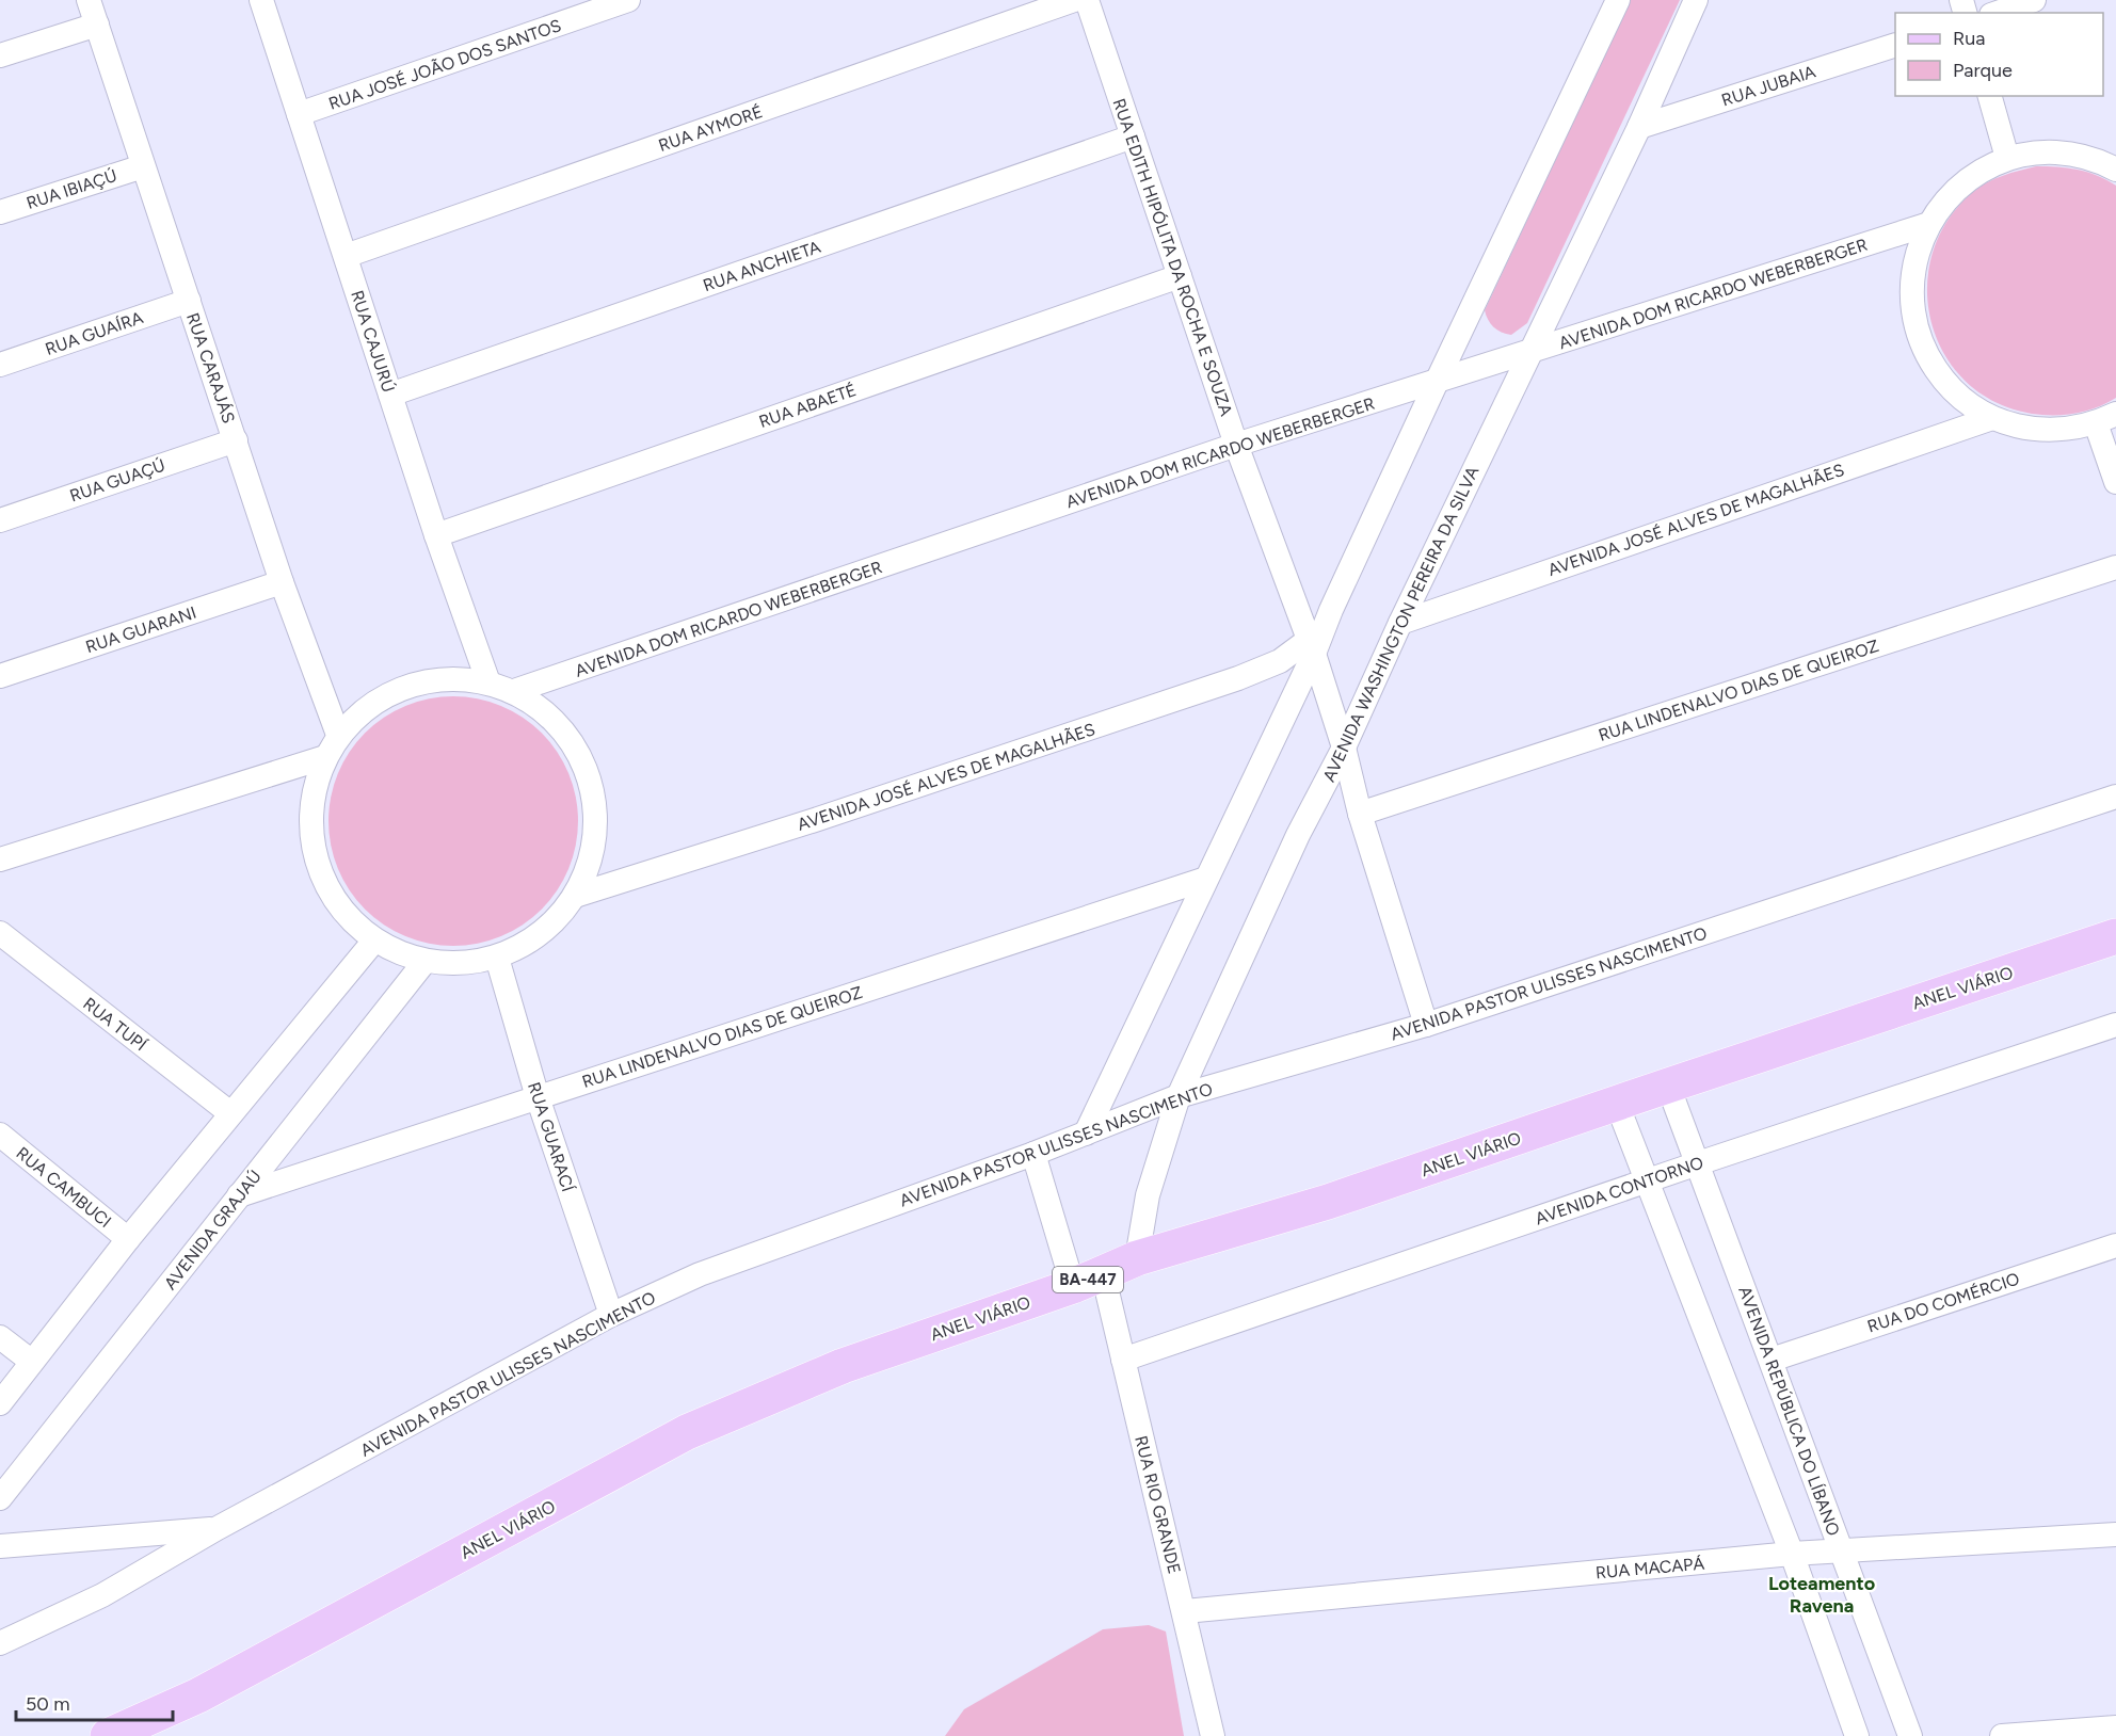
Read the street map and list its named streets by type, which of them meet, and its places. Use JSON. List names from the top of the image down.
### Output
{
  "streets": {
    "main road": ["ANEL VIÁRIO", "BA-447"],
    "street": [
      "RUA JOSÉ JOÃO DOS SANTOS",
      "RUA JUBAIA",
      "RUA AYMORÉ",
      "RUA IBIAÇÚ",
      "RUA EDITH HIPÓLITA DA ROCHA E SOUZA",
      "RUA ANCHIETA",
      "AVENIDA DOM RICARDO WEBERBERGER",
      "RUA GUAÍRA",
      "RUA CAJURÚ",
      "RUA CARAJÁS",
      "RUA ABAETÉ",
      "RUA GUAÇÚ",
      "AVENIDA JOSÉ ALVES DE MAGALHÃES",
      "AVENIDA WASHINGTON PEREIRA DA SILVA",
      "RUA GUARANI",
      "RUA LINDENALVO DIAS DE QUEIROZ",
      "AVENIDA PASTOR ULISSES NASCIMENTO",
      "RUA TUPÍ",
      "RUA GUARACÍ",
      "RUA CAMBUCI",
      "AVENIDA CONTORNO",
      "AVENIDA GRAJAÚ",
      "RUA DO COMÉRCIO",
      "AVENIDA REPÚBLICA DO LÍBANO",
      "RUA RIO GRANDE",
      "RUA MACAPÁ"
    ]
  },
  "crossings": [
    ["RUA JOSÉ JOÃO DOS SANTOS", "RUA CAJURÚ"],
    ["RUA JUBAIA", "AVENIDA WASHINGTON PEREIRA DA SILVA"],
    ["RUA AYMORÉ", "RUA CAJURÚ"],
    ["RUA IBIAÇÚ", "RUA CARAJÁS"],
    ["RUA EDITH HIPÓLITA DA ROCHA E SOUZA", "RUA ANCHIETA"],
    ["RUA EDITH HIPÓLITA DA ROCHA E SOUZA", "AVENIDA DOM RICARDO WEBERBERGER"],
    ["RUA EDITH HIPÓLITA DA ROCHA E SOUZA", "RUA ABAETÉ"],
    ["RUA EDITH HIPÓLITA DA ROCHA E SOUZA", "AVENIDA JOSÉ ALVES DE MAGALHÃES"],
    ["RUA EDITH HIPÓLITA DA ROCHA E SOUZA", "AVENIDA WASHINGTON PEREIRA DA SILVA"],
    ["RUA EDITH HIPÓLITA DA ROCHA E SOUZA", "RUA LINDENALVO DIAS DE QUEIROZ"],
    ["RUA EDITH HIPÓLITA DA ROCHA E SOUZA", "AVENIDA PASTOR ULISSES NASCIMENTO"],
    ["RUA ANCHIETA", "RUA CAJURÚ"],
    ["AVENIDA DOM RICARDO WEBERBERGER", "AVENIDA WASHINGTON PEREIRA DA SILVA"],
    ["RUA GUAÍRA", "RUA CARAJÁS"],
    ["RUA CAJURÚ", "RUA ABAETÉ"],
    ["RUA CARAJÁS", "RUA GUAÇÚ"],
    ["RUA CARAJÁS", "RUA GUARANI"],
    ["AVENIDA JOSÉ ALVES DE MAGALHÃES", "AVENIDA WASHINGTON PEREIRA DA SILVA"],
    ["AVENIDA WASHINGTON PEREIRA DA SILVA", "AVENIDA PASTOR ULISSES NASCIMENTO"],
    ["AVENIDA WASHINGTON PEREIRA DA SILVA", "ANEL VIÁRIO"],
    ["RUA LINDENALVO DIAS DE QUEIROZ", "RUA GUARACÍ"],
    ["RUA LINDENALVO DIAS DE QUEIROZ", "AVENIDA GRAJAÚ"],
    ["AVENIDA PASTOR ULISSES NASCIMENTO", "RUA GUARACÍ"],
    ["AVENIDA PASTOR ULISSES NASCIMENTO", "RUA RIO GRANDE"],
    ["ANEL VIÁRIO", "AVENIDA REPÚBLICA DO LÍBANO"],
    ["ANEL VIÁRIO", "RUA RIO GRANDE"],
    ["AVENIDA CONTORNO", "AVENIDA REPÚBLICA DO LÍBANO"],
    ["AVENIDA CONTORNO", "RUA RIO GRANDE"],
    ["RUA DO COMÉRCIO", "AVENIDA REPÚBLICA DO LÍBANO"],
    ["AVENIDA REPÚBLICA DO LÍBANO", "RUA MACAPÁ"],
    ["RUA RIO GRANDE", "RUA MACAPÁ"]
  ],
  "districts": ["Loteamento Ravena"],
  "legend": ["Rua", "Parque"],
  "scale_bar": "50 m"
}
